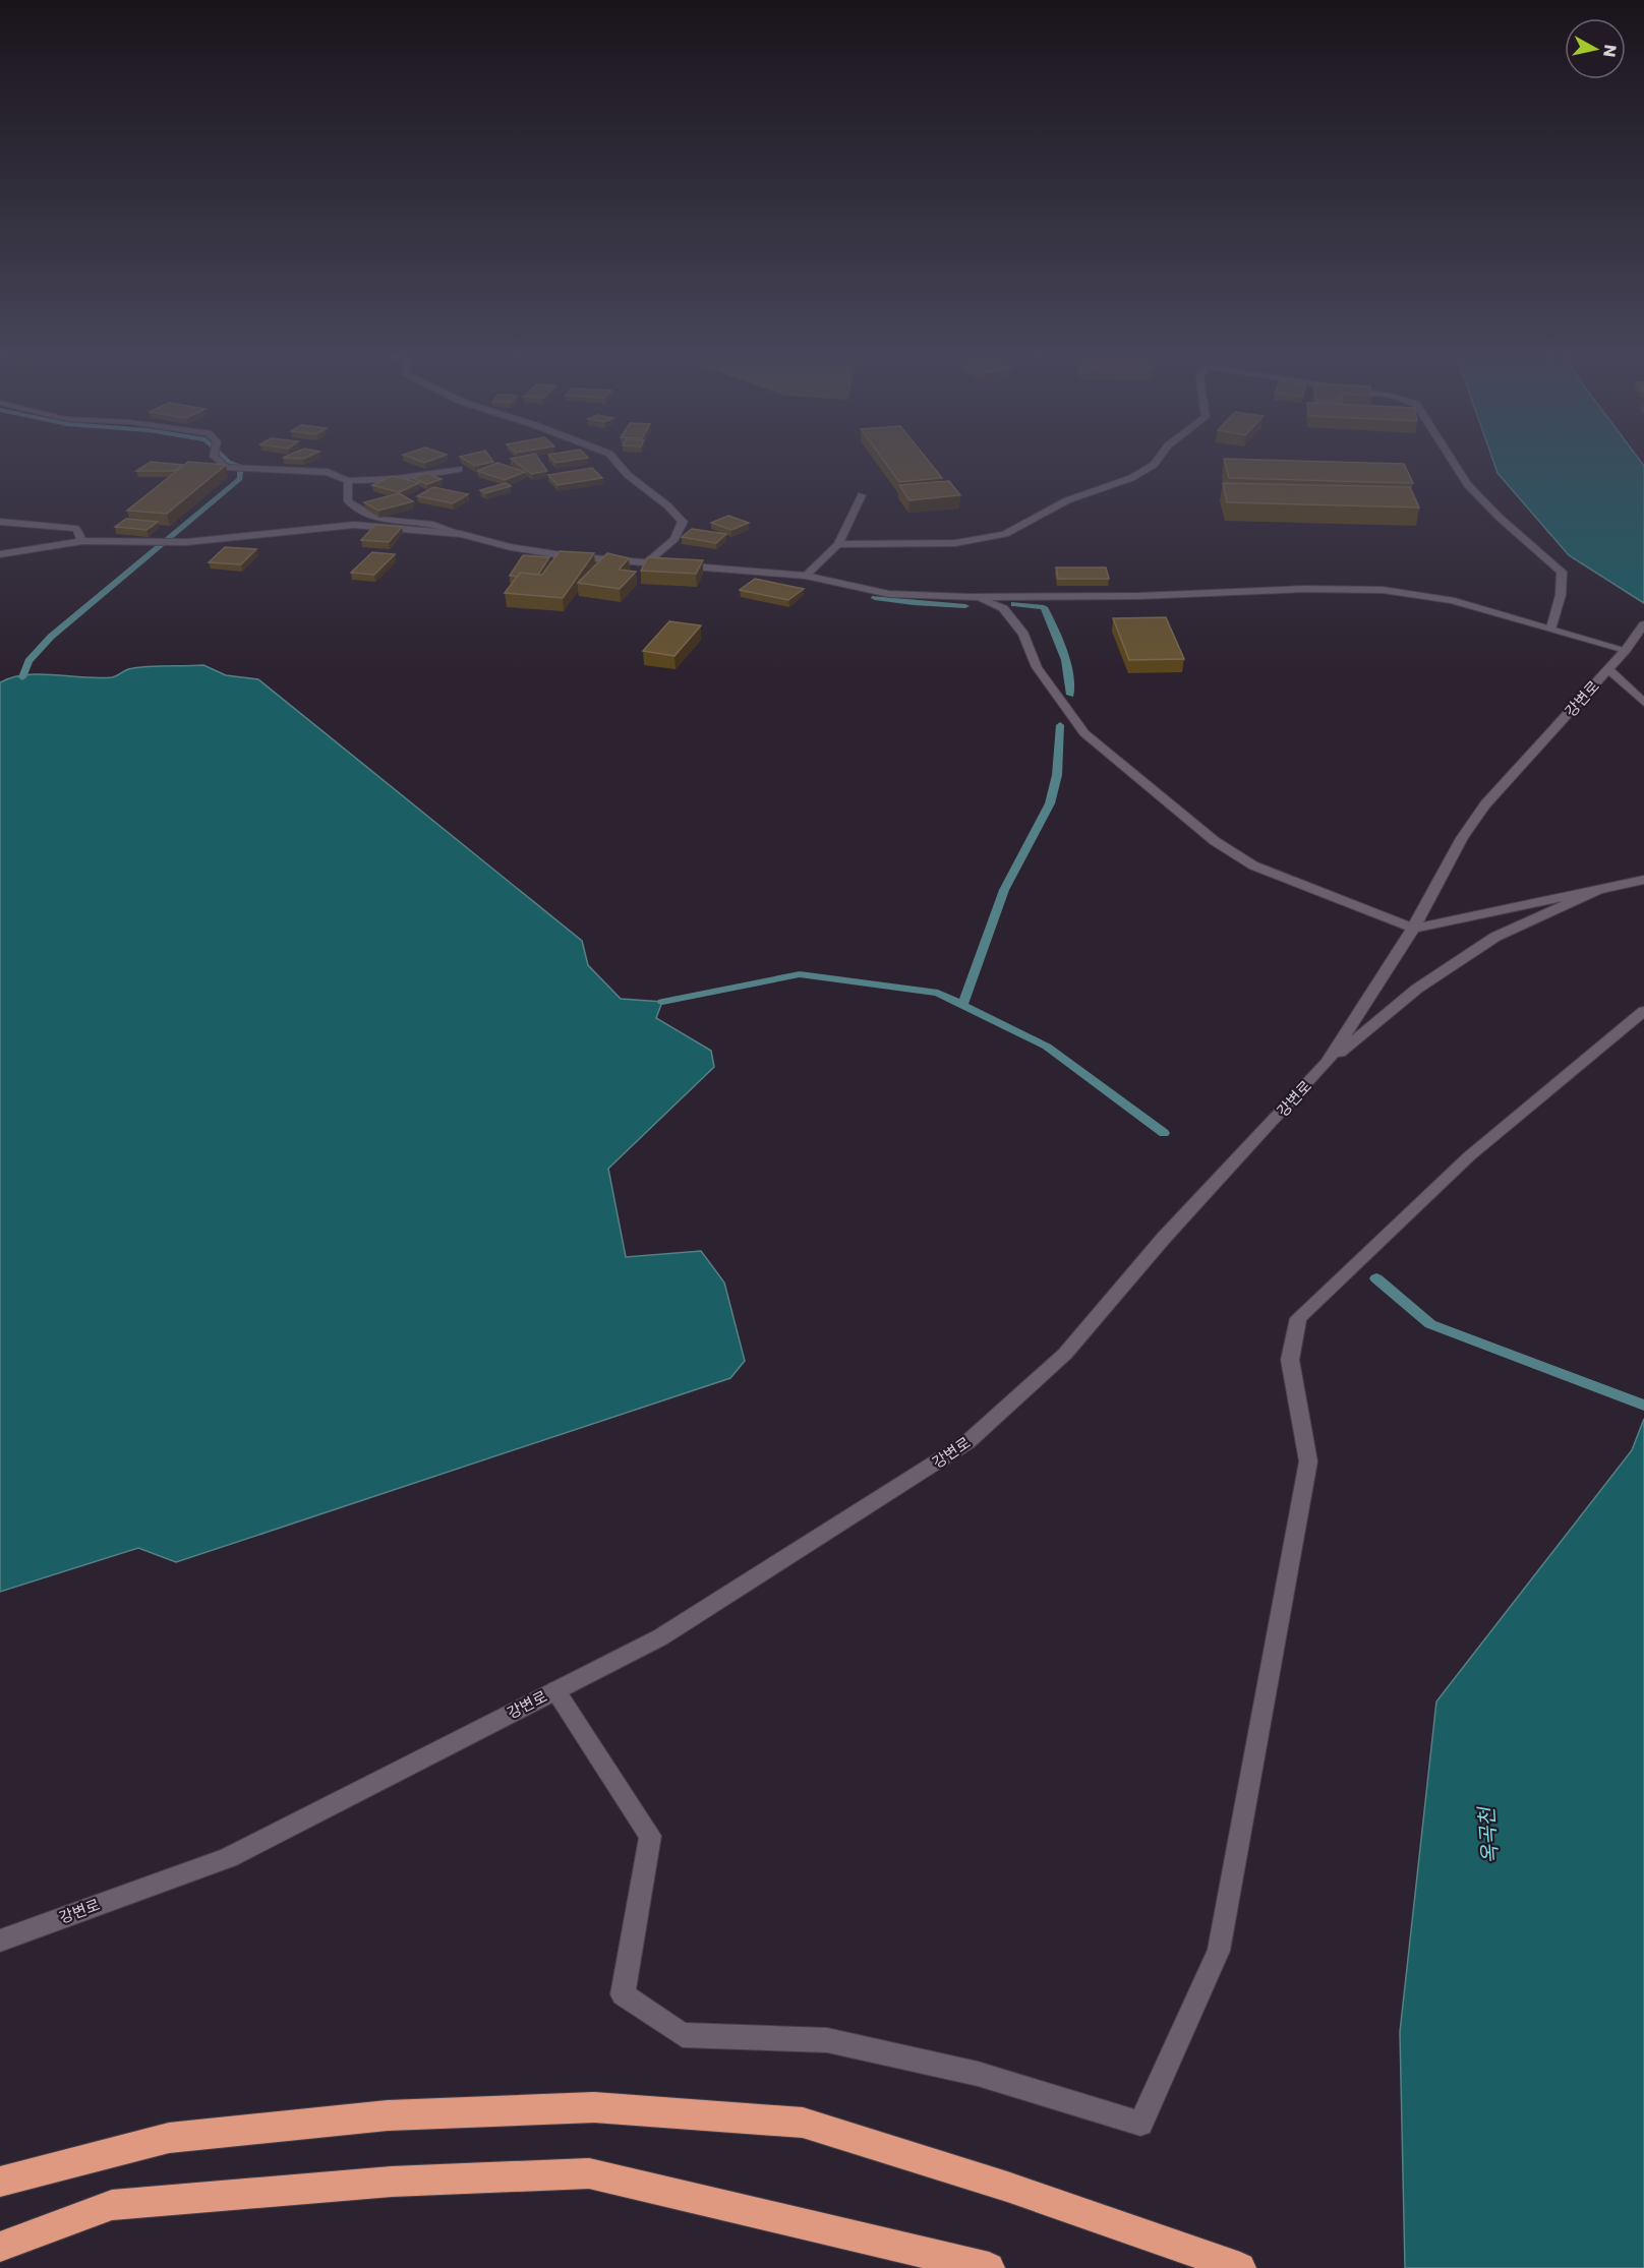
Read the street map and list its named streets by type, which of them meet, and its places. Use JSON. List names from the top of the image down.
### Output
{
  "streets": {
    "street": ["강변로"]
  },
  "water": ["옥곡천"],
  "north": "right"
}
